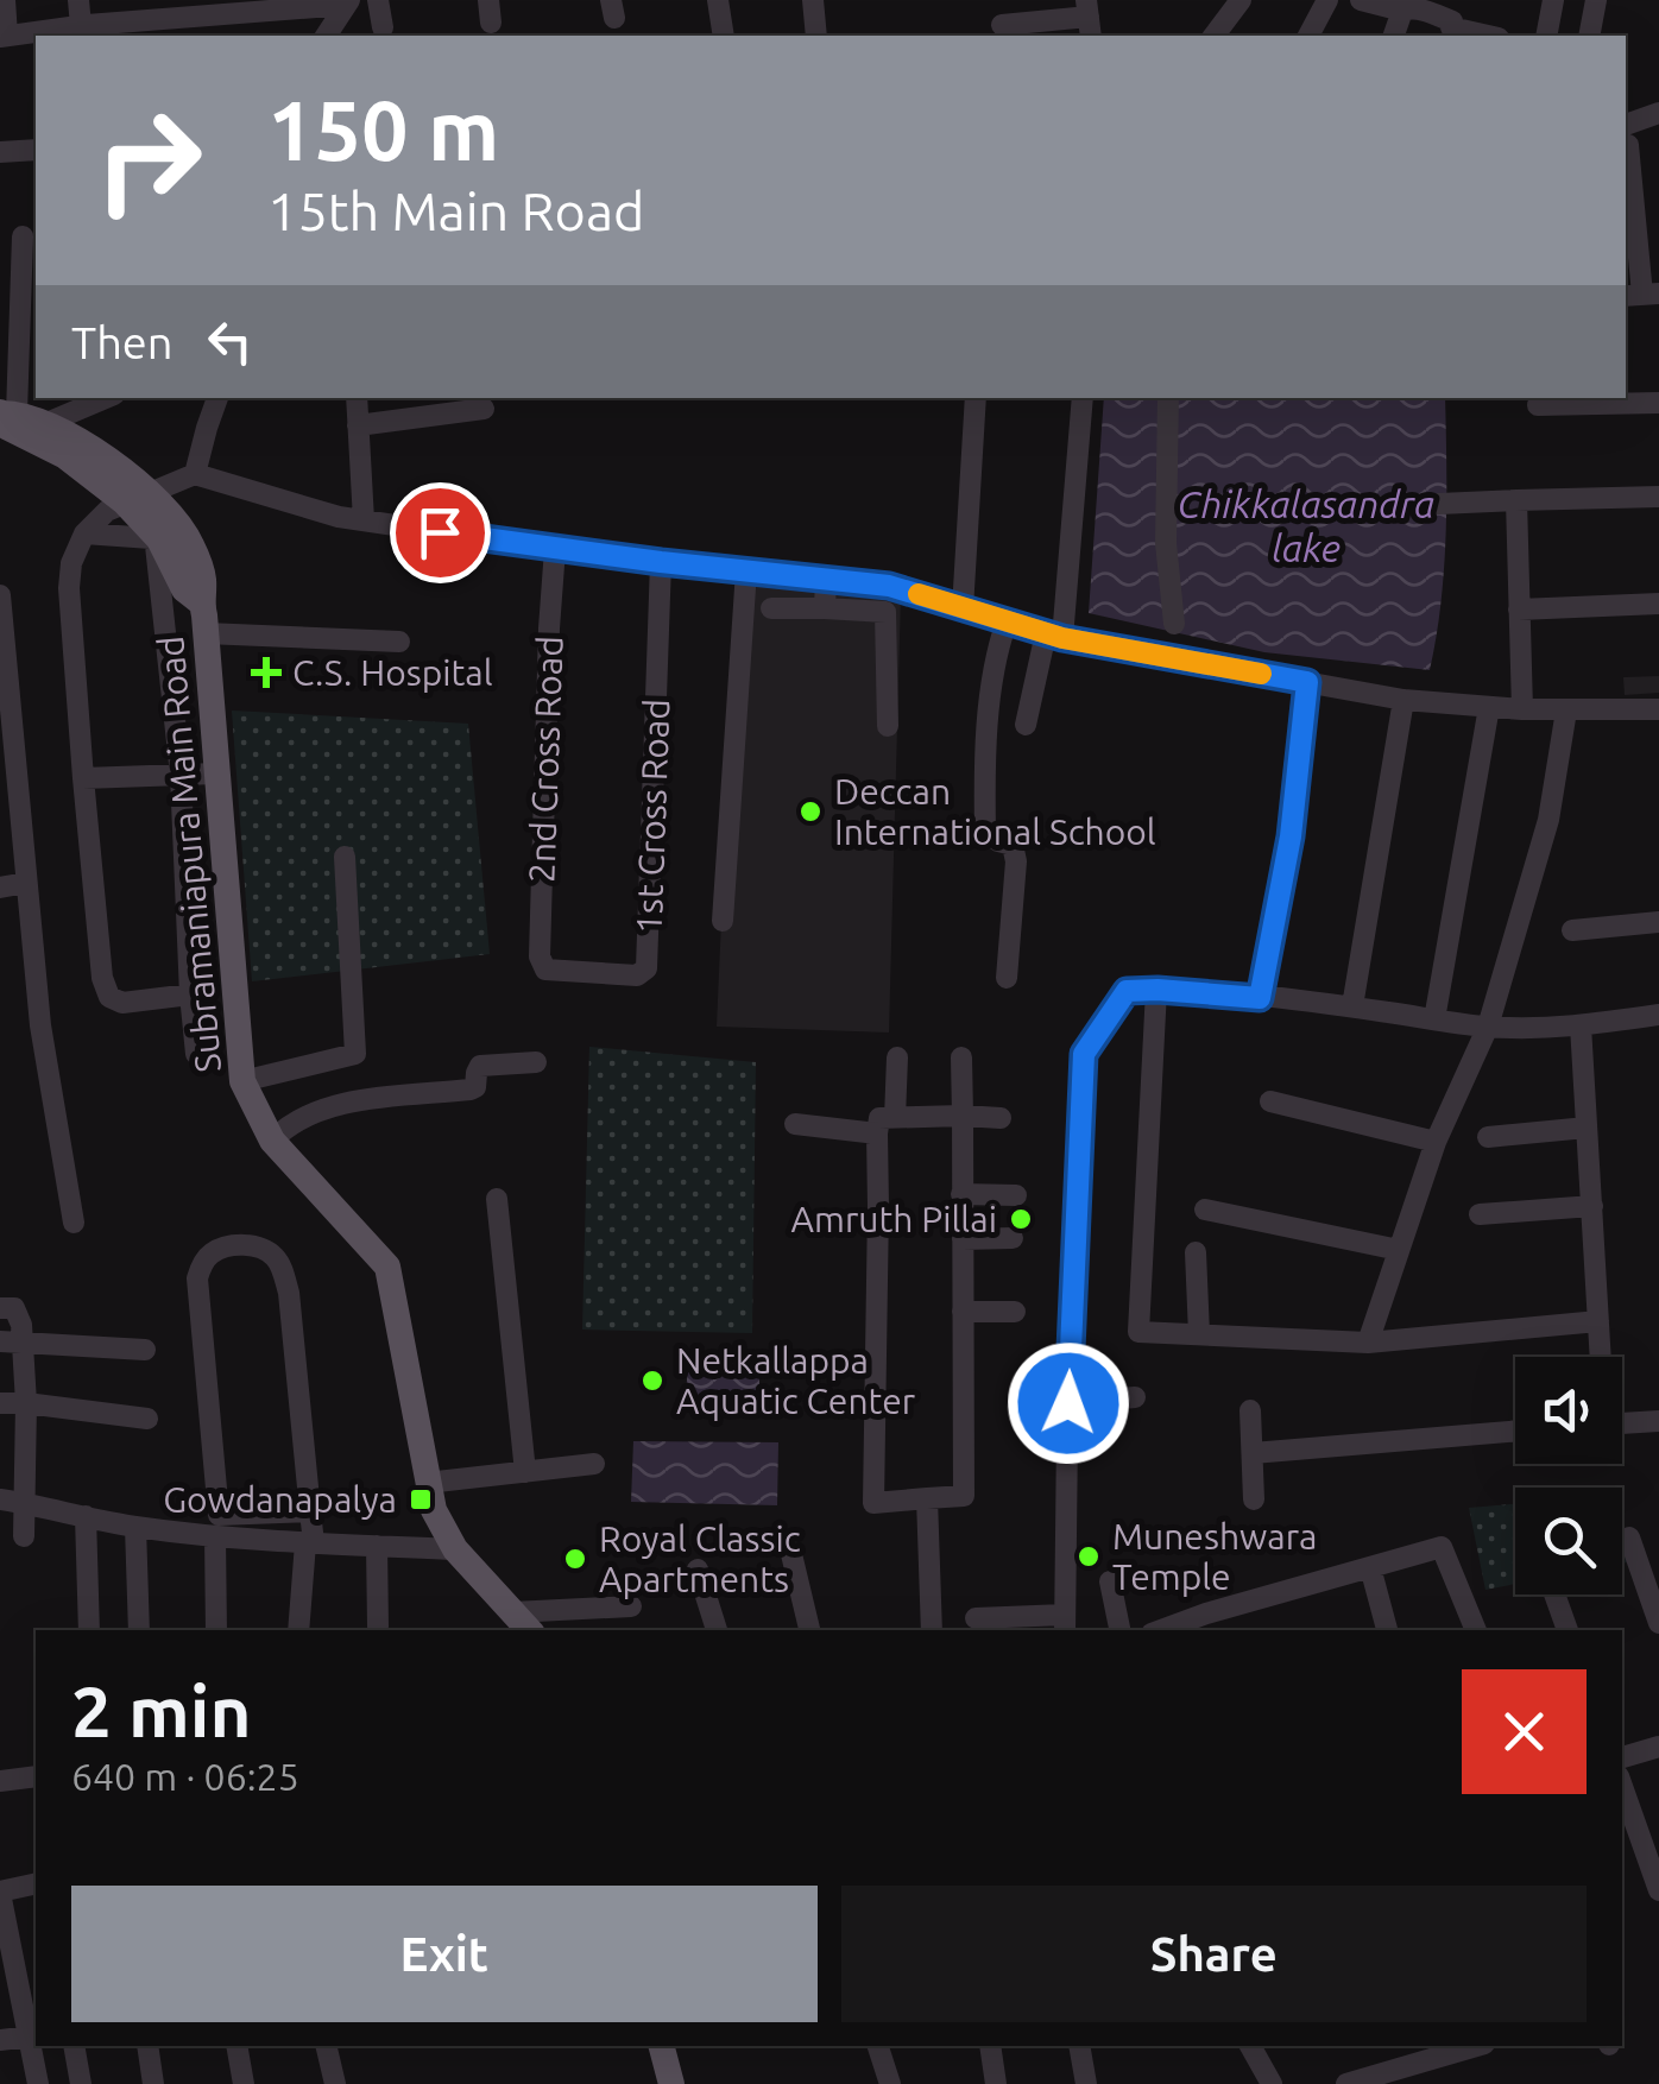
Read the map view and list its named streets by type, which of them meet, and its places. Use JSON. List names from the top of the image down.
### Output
{
  "streets": {
    "main road": ["Subramaniapura Main Road"],
    "street": ["2nd Cross Road", "1st Cross Road"]
  },
  "crossings": [
    ["2nd Cross Road", "1st Cross Road"]
  ],
  "water": ["Chikkalasandra lake"],
  "places": {
    "health": ["C.S. Hospital"],
    "other": [
      "Deccan International School",
      "Amruth Pillai",
      "Netkallappa Aquatic Center",
      "Muneshwara Temple",
      "Royal Classic Apartments"
    ],
    "transit": ["Gowdanapalya"]
  },
  "page": {
    "turn": ["150 m", "15th Main Road"],
    "then": "Then",
    "heading": ["2 min", "640 m · 06:25"],
    "buttons": ["Exit", "Share"]
  }
}
